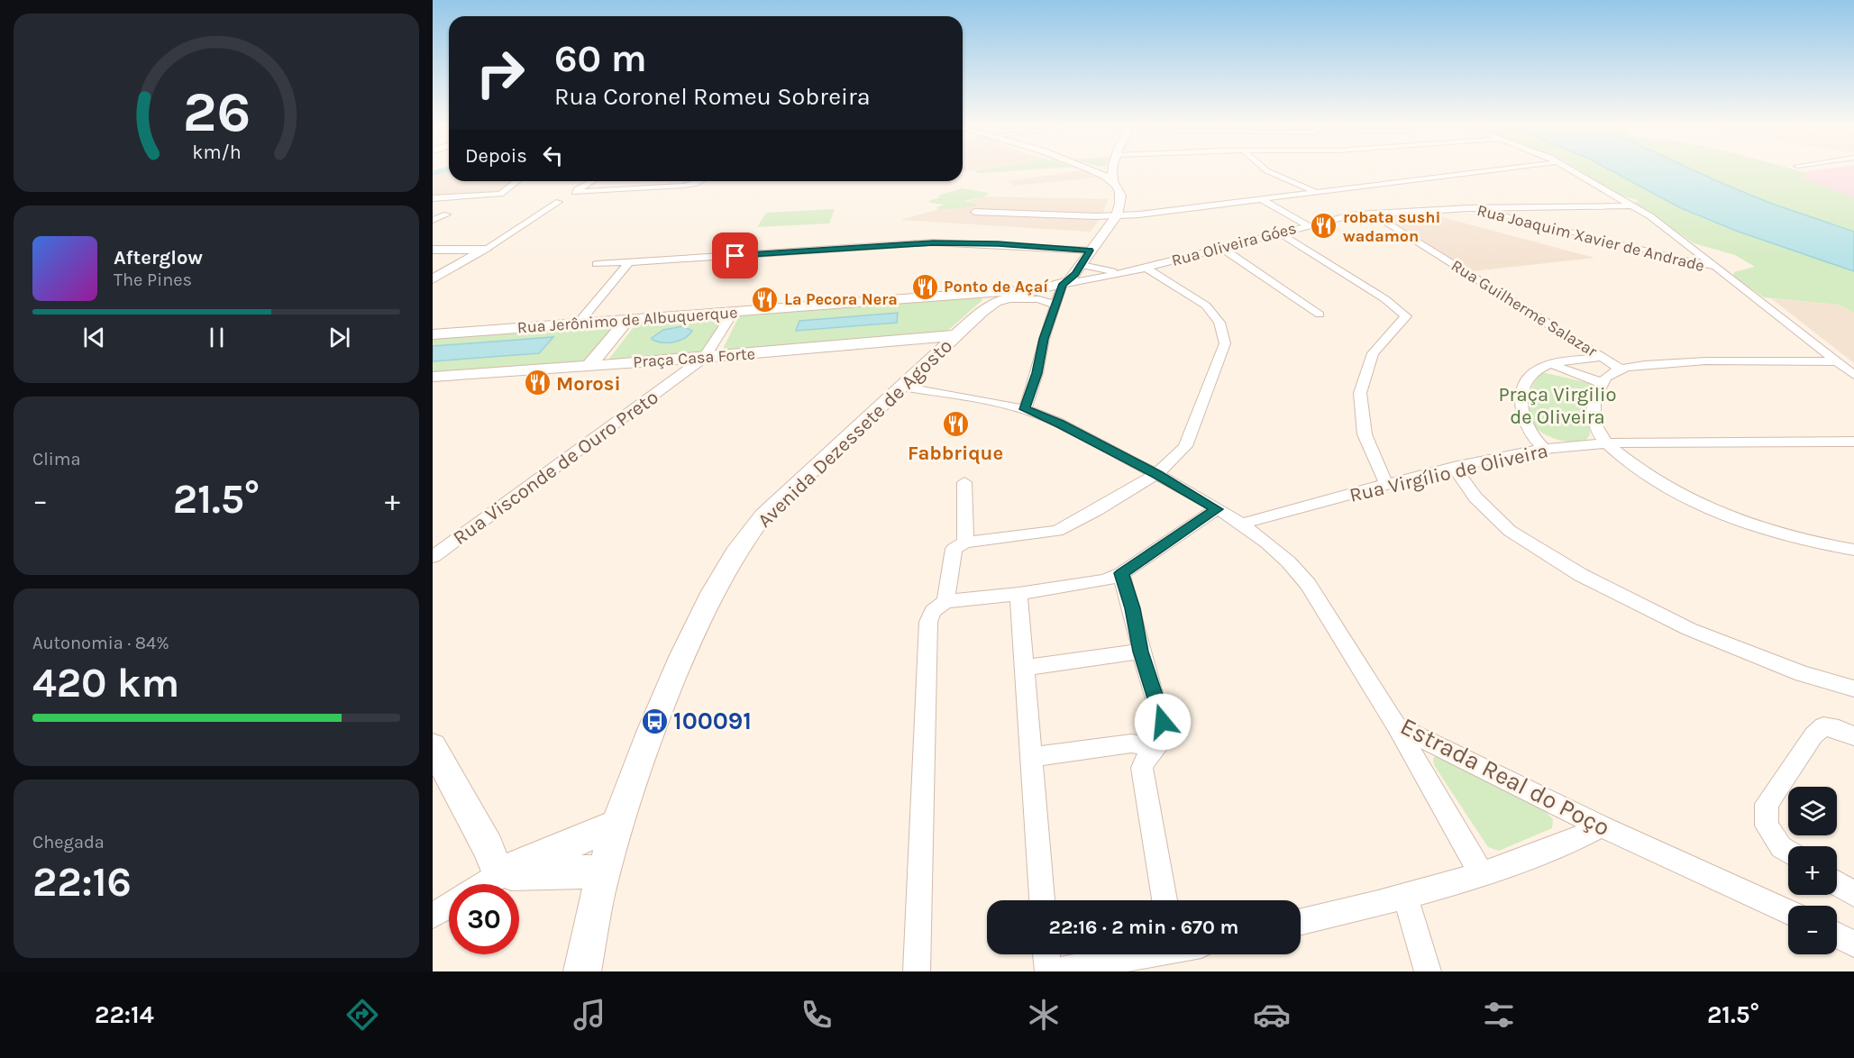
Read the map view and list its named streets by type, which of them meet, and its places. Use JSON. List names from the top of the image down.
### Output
{
  "streets": {
    "main road": ["Rua Jerônimo de Albuquerque", "Praça Casa Forte", "Avenida Dezessete de Agosto"],
    "street": [
      "Rua Joaquim Xavier de Andrade",
      "Rua Oliveira Góes",
      "Rua Guilherme Salazar",
      "Rua Visconde de Ouro Preto",
      "Rua Virgílio de Oliveira",
      "Estrada Real do Poço"
    ]
  },
  "crossings": [
    ["Rua Joaquim Xavier de Andrade", "Rua Oliveira Góes"],
    ["Rua Oliveira Góes", "Rua Guilherme Salazar"],
    ["Rua Oliveira Góes", "Avenida Dezessete de Agosto"],
    ["Rua Jerônimo de Albuquerque", "Avenida Dezessete de Agosto"],
    ["Praça Casa Forte", "Avenida Dezessete de Agosto"],
    ["Praça Casa Forte", "Rua Visconde de Ouro Preto"],
    ["Avenida Dezessete de Agosto", "Estrada Real do Poço"],
    ["Rua Virgílio de Oliveira", "Estrada Real do Poço"]
  ],
  "parks": ["Praça Virgilio de Oliveira"],
  "places": {
    "restaurant": [
      "robata sushi wadamon",
      "Ponto de Açaí",
      "La Pecora Nera",
      "Morosi",
      "Fabbrique"
    ],
    "bus stop": ["100091"]
  },
  "page": {
    "turn": ["60 m", "Rua Coronel Romeu Sobreira"],
    "then": "Depois",
    "song": ["Afterglow", "The Pines"],
    "tile": [
      "Clima",
      ["Autonomia · 84%", "420 km"],
      ["Chegada", "22:16"]
    ],
    "heat": ["−", "21.5°", "+"],
    "map_buttons": ["+", "−"],
    "limit": "30",
    "trip": "22:16 · 2 min · 670 m",
    "tabs": ["22:14", "21.5°"],
    "gauge": ["26", "km/h"]
  }
}
